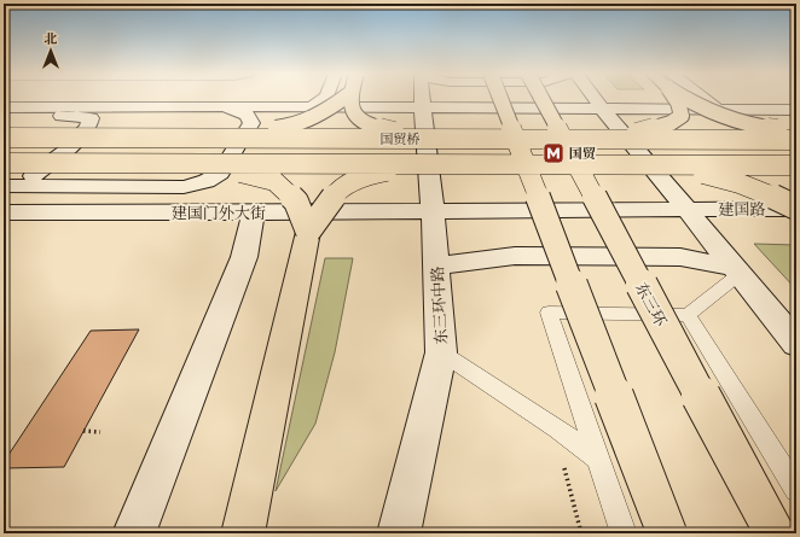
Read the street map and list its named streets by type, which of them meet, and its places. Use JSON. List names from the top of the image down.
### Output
{
  "streets": {
    "highway": ["国贸桥", "东三环"],
    "street": ["建国路", "建国门外大街", "东三环中路"]
  },
  "crossings": [
    ["建国路", "建国门外大街"],
    ["建国路", "东三环中路"],
    ["建国门外大街", "东三环中路"]
  ],
  "places": {
    "metro station": ["国贸"]
  },
  "north": "top"
}
